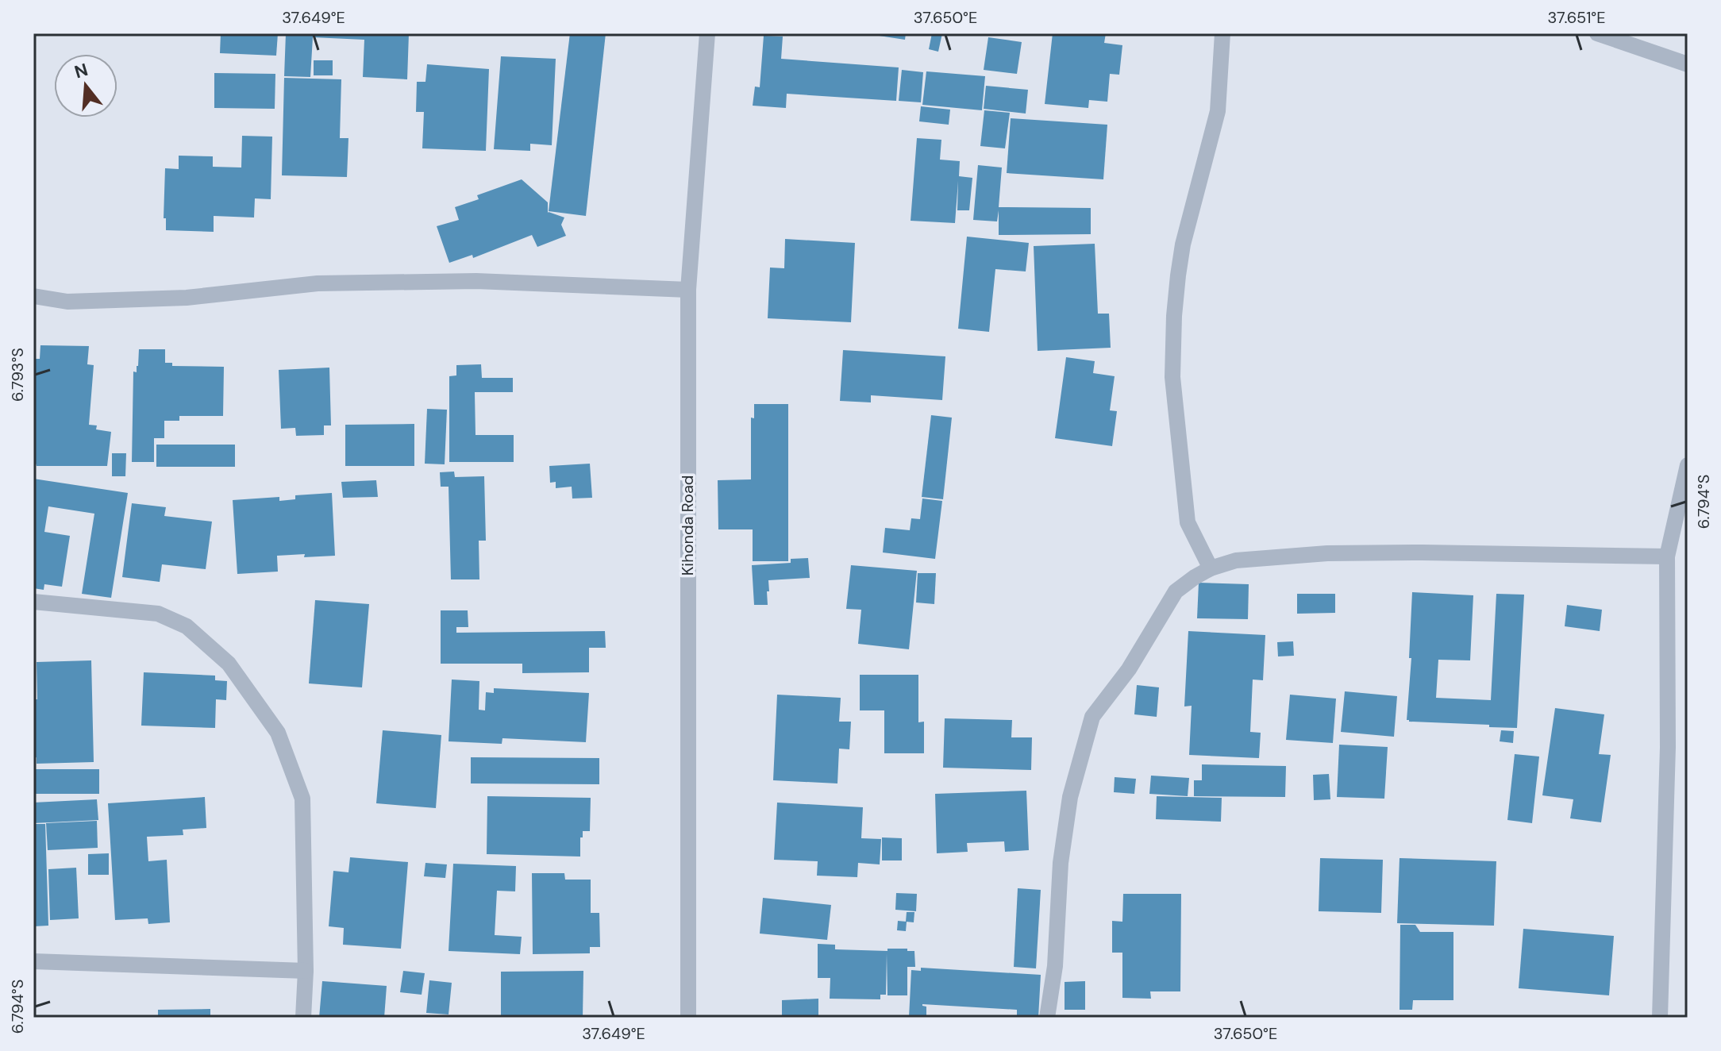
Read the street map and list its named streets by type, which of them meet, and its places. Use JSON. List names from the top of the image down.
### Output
{
  "streets": {
    "street": ["Kihonda Road"]
  },
  "north": "top",
  "coordinates": [
    "37.649°E",
    "37.650°E",
    "37.651°E",
    "6.793°S",
    "6.794°S"
  ]
}
